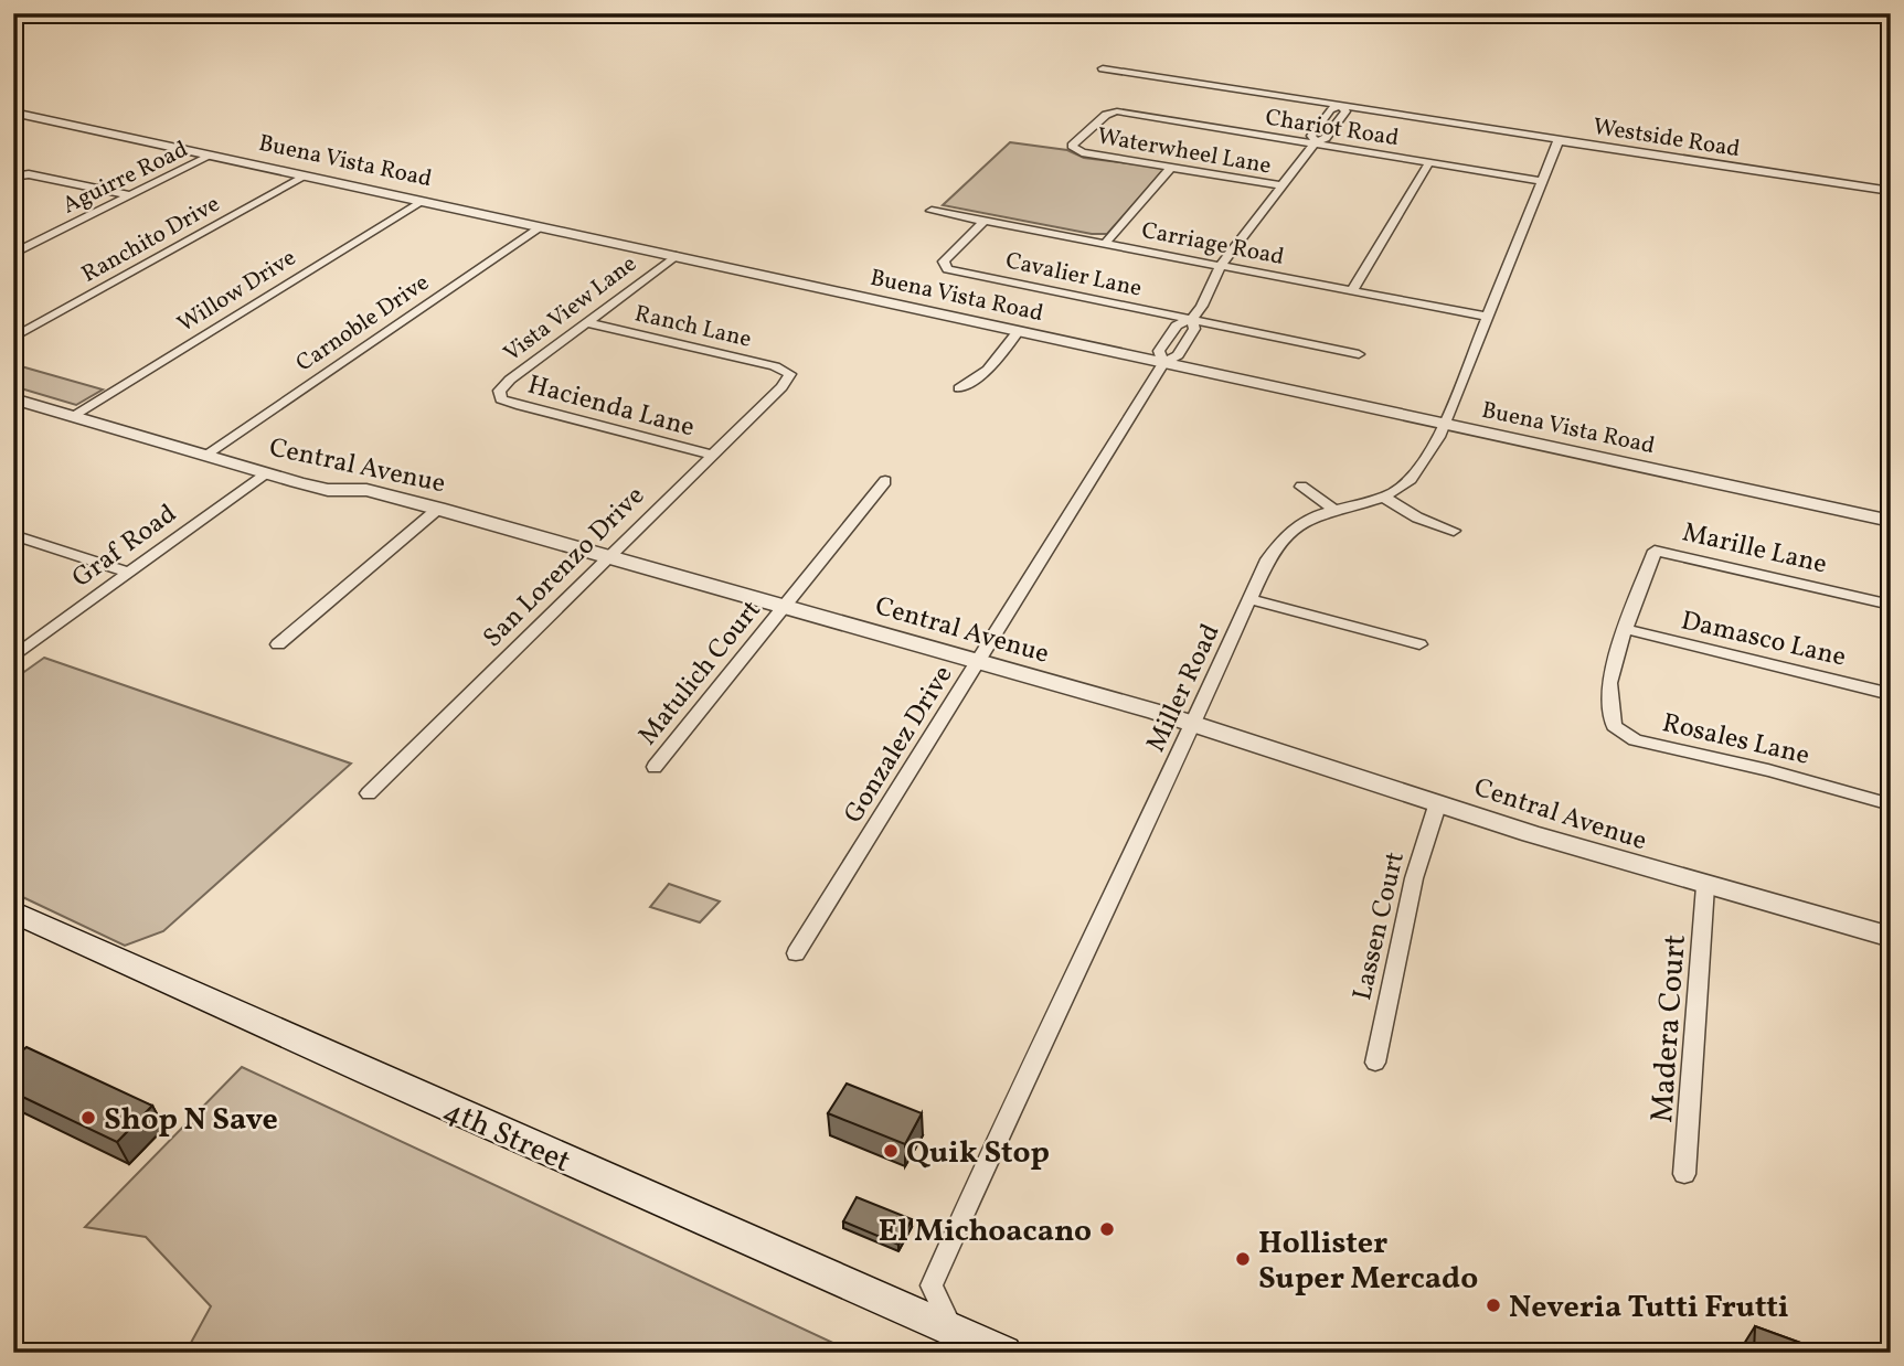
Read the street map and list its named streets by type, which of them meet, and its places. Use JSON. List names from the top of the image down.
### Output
{
  "streets": {
    "main road": ["4th Street"],
    "street": [
      "Chariot Road",
      "Westside Road",
      "Waterwheel Lane",
      "Buena Vista Road",
      "Aguirre Road",
      "Ranchito Drive",
      "Carriage Road",
      "Cavalier Lane",
      "Willow Drive",
      "Vista View Lane",
      "Carnoble Drive",
      "Ranch Lane",
      "Hacienda Lane",
      "Central Avenue",
      "Graf Road",
      "Marille Lane",
      "San Lorenzo Drive",
      "Damasco Lane",
      "Matulich Court",
      "Miller Road",
      "Rosales Lane",
      "Gonzalez Drive",
      "Lassen Court",
      "Madera Court"
    ]
  },
  "crossings": [
    ["Chariot Road", "Waterwheel Lane"],
    ["Chariot Road", "Miller Road"],
    ["Chariot Road", "Gonzalez Drive"],
    ["Westside Road", "Miller Road"],
    ["Westside Road", "Gonzalez Drive"],
    ["Waterwheel Lane", "Gonzalez Drive"],
    ["Buena Vista Road", "Aguirre Road"],
    ["Buena Vista Road", "Ranchito Drive"],
    ["Buena Vista Road", "Willow Drive"],
    ["Buena Vista Road", "Vista View Lane"],
    ["Buena Vista Road", "Carnoble Drive"],
    ["Buena Vista Road", "Miller Road"],
    ["Buena Vista Road", "Gonzalez Drive"],
    ["Carriage Road", "Cavalier Lane"],
    ["Carriage Road", "Miller Road"],
    ["Carriage Road", "Gonzalez Drive"],
    ["Cavalier Lane", "Gonzalez Drive"],
    ["Willow Drive", "Central Avenue"],
    ["Vista View Lane", "Ranch Lane"],
    ["Vista View Lane", "Hacienda Lane"],
    ["Carnoble Drive", "Central Avenue"],
    ["Ranch Lane", "San Lorenzo Drive"],
    ["Hacienda Lane", "San Lorenzo Drive"],
    ["Central Avenue", "Graf Road"],
    ["Central Avenue", "San Lorenzo Drive"],
    ["Central Avenue", "Matulich Court"],
    ["Central Avenue", "Miller Road"],
    ["Central Avenue", "Gonzalez Drive"],
    ["Central Avenue", "Lassen Court"],
    ["Central Avenue", "Madera Court"],
    ["Marille Lane", "Damasco Lane"],
    ["Marille Lane", "Rosales Lane"],
    ["Miller Road", "4th Street"]
  ],
  "places": [
    "Shop N Save",
    "Quik Stop",
    "El Michoacano",
    "Hollister Super Mercado",
    "Neveria Tutti Frutti"
  ]
}
